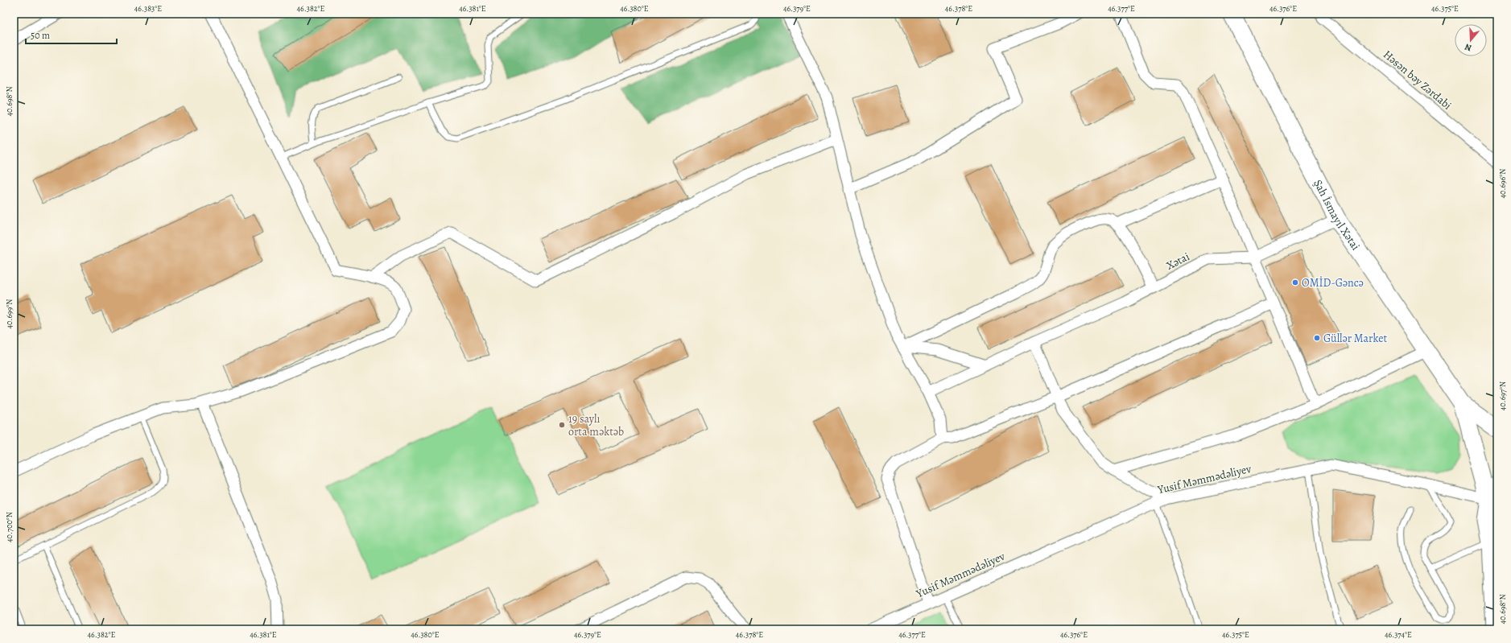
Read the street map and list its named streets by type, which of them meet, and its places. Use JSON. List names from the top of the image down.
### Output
{
  "streets": {
    "main road": ["Şah İsmayıl Xətai"],
    "street": ["Həsən bəy Zərdabi", "Xətai", "Yusif Məmmədəliyev"]
  },
  "crossings": [
    ["Şah İsmayıl Xətai", "Xətai"],
    ["Şah İsmayıl Xətai", "Yusif Məmmədəliyev"]
  ],
  "places": ["OMİD-Gəncə", "Güllər Market", "19 saylı orta məktəb"],
  "scale_bar": "50 m",
  "north": "bottom",
  "coordinates": [
    "46.383°E",
    "46.382°E",
    "46.381°E",
    "46.380°E",
    "46.379°E",
    "46.378°E",
    "46.377°E",
    "46.376°E",
    "46.375°E",
    "40.698°N",
    "40.696°N",
    "40.699°N",
    "40.697°N",
    "40.700°N",
    "46.374°E"
  ]
}
